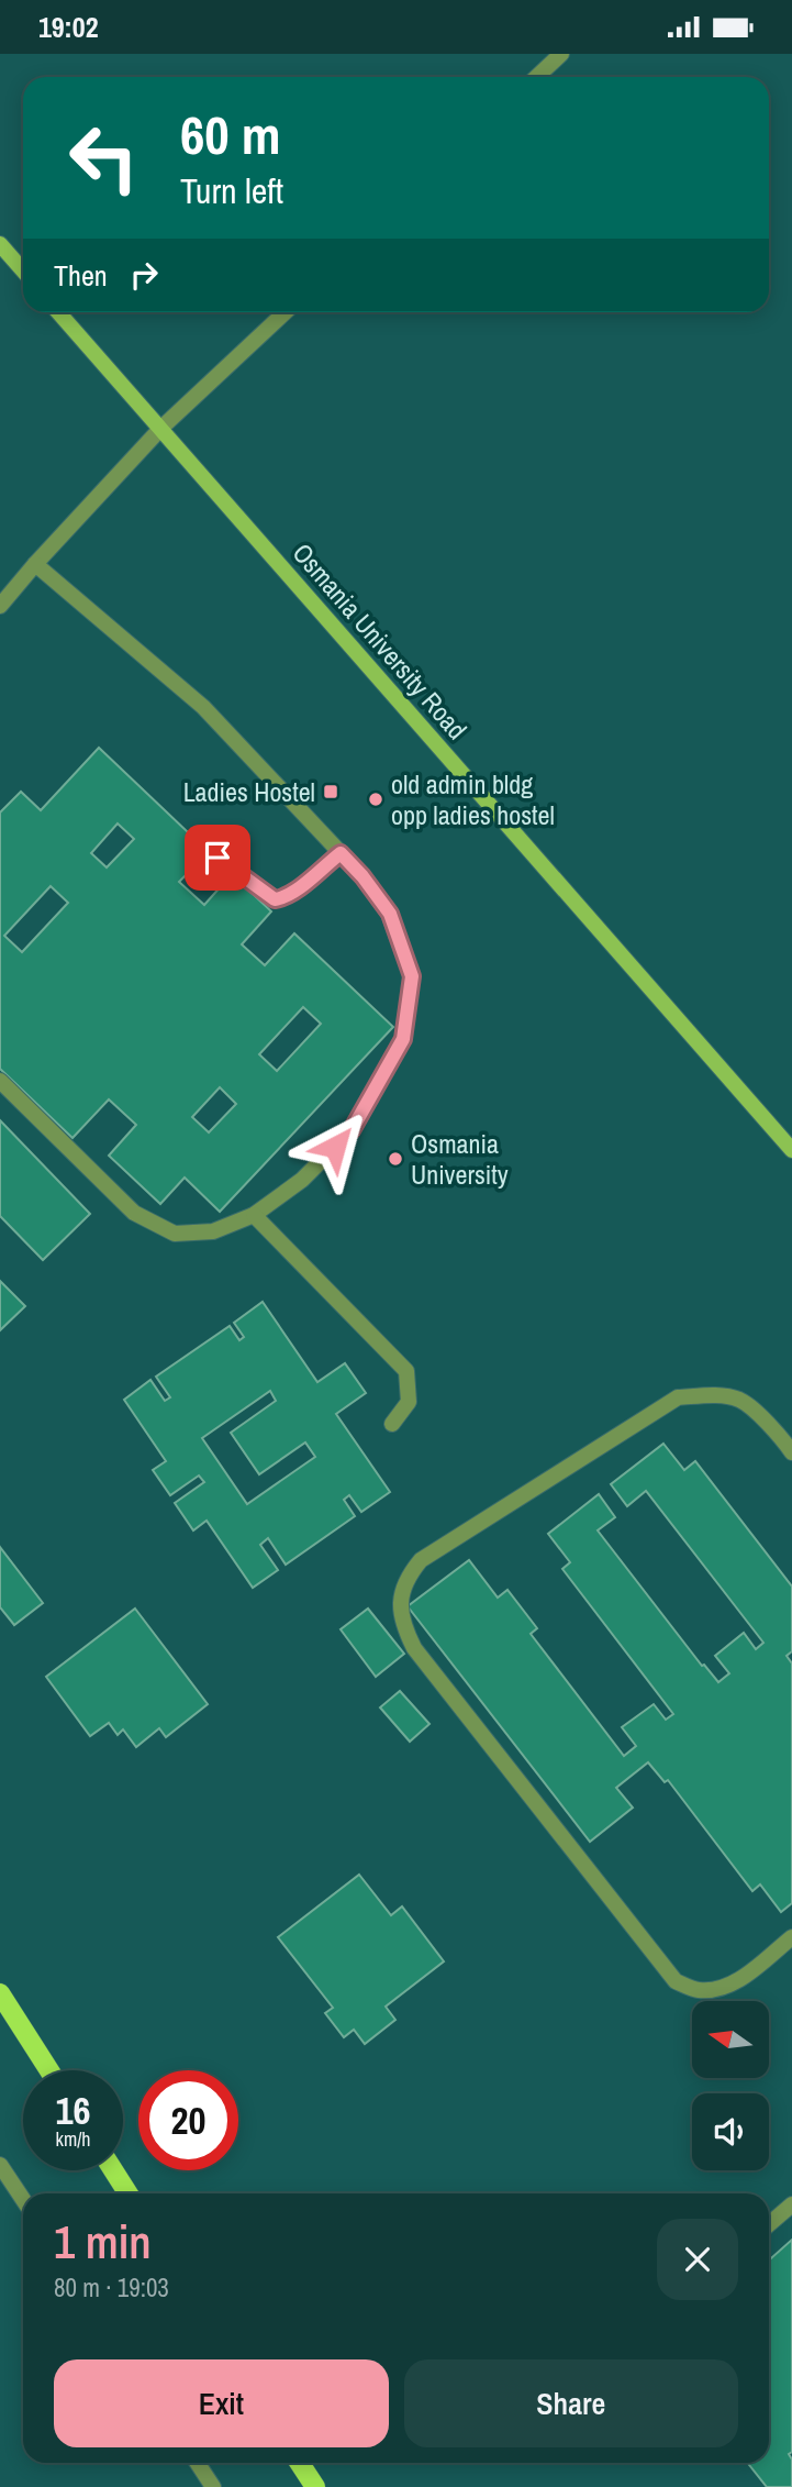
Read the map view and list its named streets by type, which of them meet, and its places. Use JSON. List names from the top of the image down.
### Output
{
  "streets": {
    "main road": ["Osmania University Road"]
  },
  "places": {
    "transit": ["Ladies Hostel"],
    "other": ["old admin bldg opp ladies hostel", "Osmania University"]
  },
  "north": "left",
  "page": {
    "status": "19:02",
    "turn": ["60 m", "Turn left"],
    "then": "Then",
    "speed": "16 km/h",
    "limit": "20",
    "heading": ["1 min", "80 m · 19:03"],
    "buttons": ["Exit", "Share"]
  }
}
